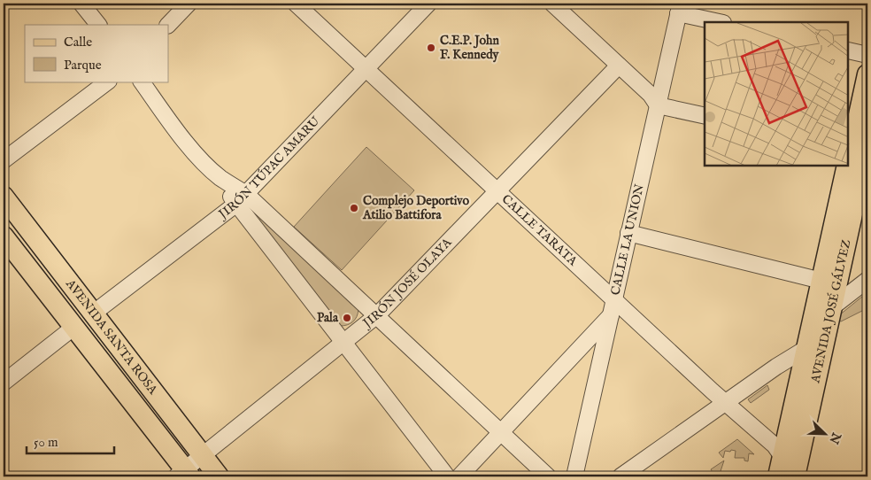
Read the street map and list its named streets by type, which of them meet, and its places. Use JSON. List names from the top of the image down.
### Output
{
  "streets": {
    "main road": ["AVENIDA JOSÉ GÁLVEZ", "AVENIDA SANTA ROSA"],
    "street": [
      "JIRÓN TÚPAC AMARU",
      "CALLE TARATA",
      "CALLE LA UNION",
      "JIRÓN JOSÉ OLAYA"
    ]
  },
  "crossings": [
    ["JIRÓN TÚPAC AMARU", "CALLE TARATA"],
    ["JIRÓN TÚPAC AMARU", "AVENIDA SANTA ROSA"],
    ["CALLE TARATA", "CALLE LA UNION"],
    ["CALLE TARATA", "JIRÓN JOSÉ OLAYA"],
    ["CALLE TARATA", "AVENIDA JOSÉ GÁLVEZ"],
    ["JIRÓN JOSÉ OLAYA", "AVENIDA SANTA ROSA"]
  ],
  "places": ["C.E.P. John F. Kennedy", "Complejo Deportivo Atilio Battifora", "Pala"],
  "legend": ["Calle", "Parque"],
  "scale_bar": "50 m",
  "north": "bottom right"
}
